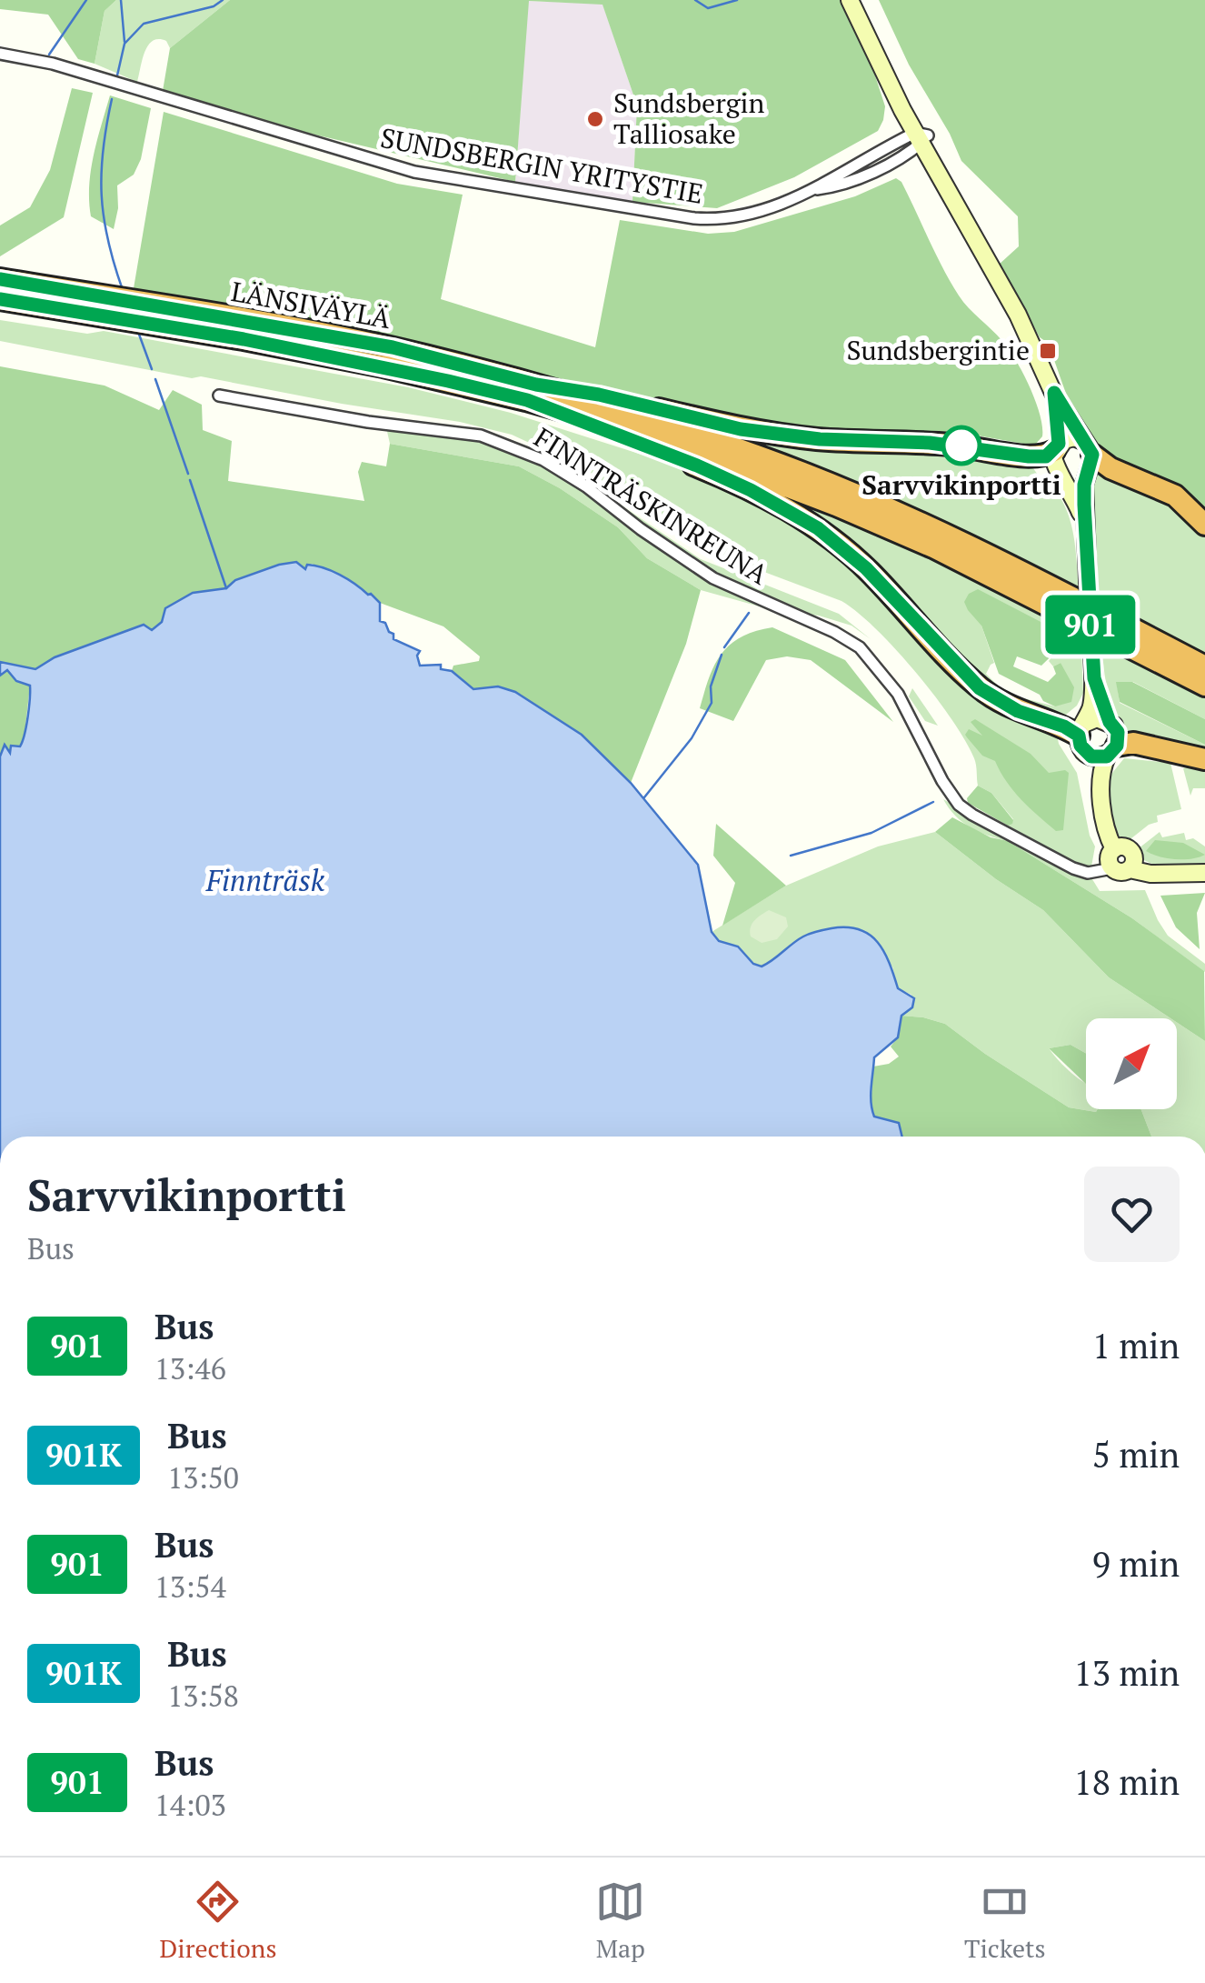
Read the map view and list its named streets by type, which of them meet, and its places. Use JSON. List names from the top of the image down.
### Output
{
  "streets": {
    "highway": ["LÄNSIVÄYLÄ"],
    "street": ["SUNDSBERGIN YRITYSTIE", "FINNTRÄSKINREUNA"]
  },
  "water": ["Finnträsk"],
  "places": {
    "other": ["Sundsbergin Talliosake", "Sarvvikinportti"],
    "transit": ["Sundsbergintie"]
  },
  "lines": ["bus line 901"],
  "north": "top right",
  "page": {
    "on_map": "901",
    "heading": ["Sarvvikinportti", "Bus"],
    "list": [
      {
        "mark": "901",
        "name": "Bus",
        "note": "13:46",
        "value": "1 min"
      },
      {
        "mark": "901K",
        "name": "Bus",
        "note": "13:50",
        "value": "5 min"
      },
      {
        "mark": "901",
        "name": "Bus",
        "note": "13:54",
        "value": "9 min"
      },
      {
        "mark": "901K",
        "name": "Bus",
        "note": "13:58",
        "value": "13 min"
      },
      {
        "mark": "901",
        "name": "Bus",
        "note": "14:03",
        "value": "18 min"
      }
    ],
    "tabs": ["Directions", "Map", "Tickets"]
  }
}
